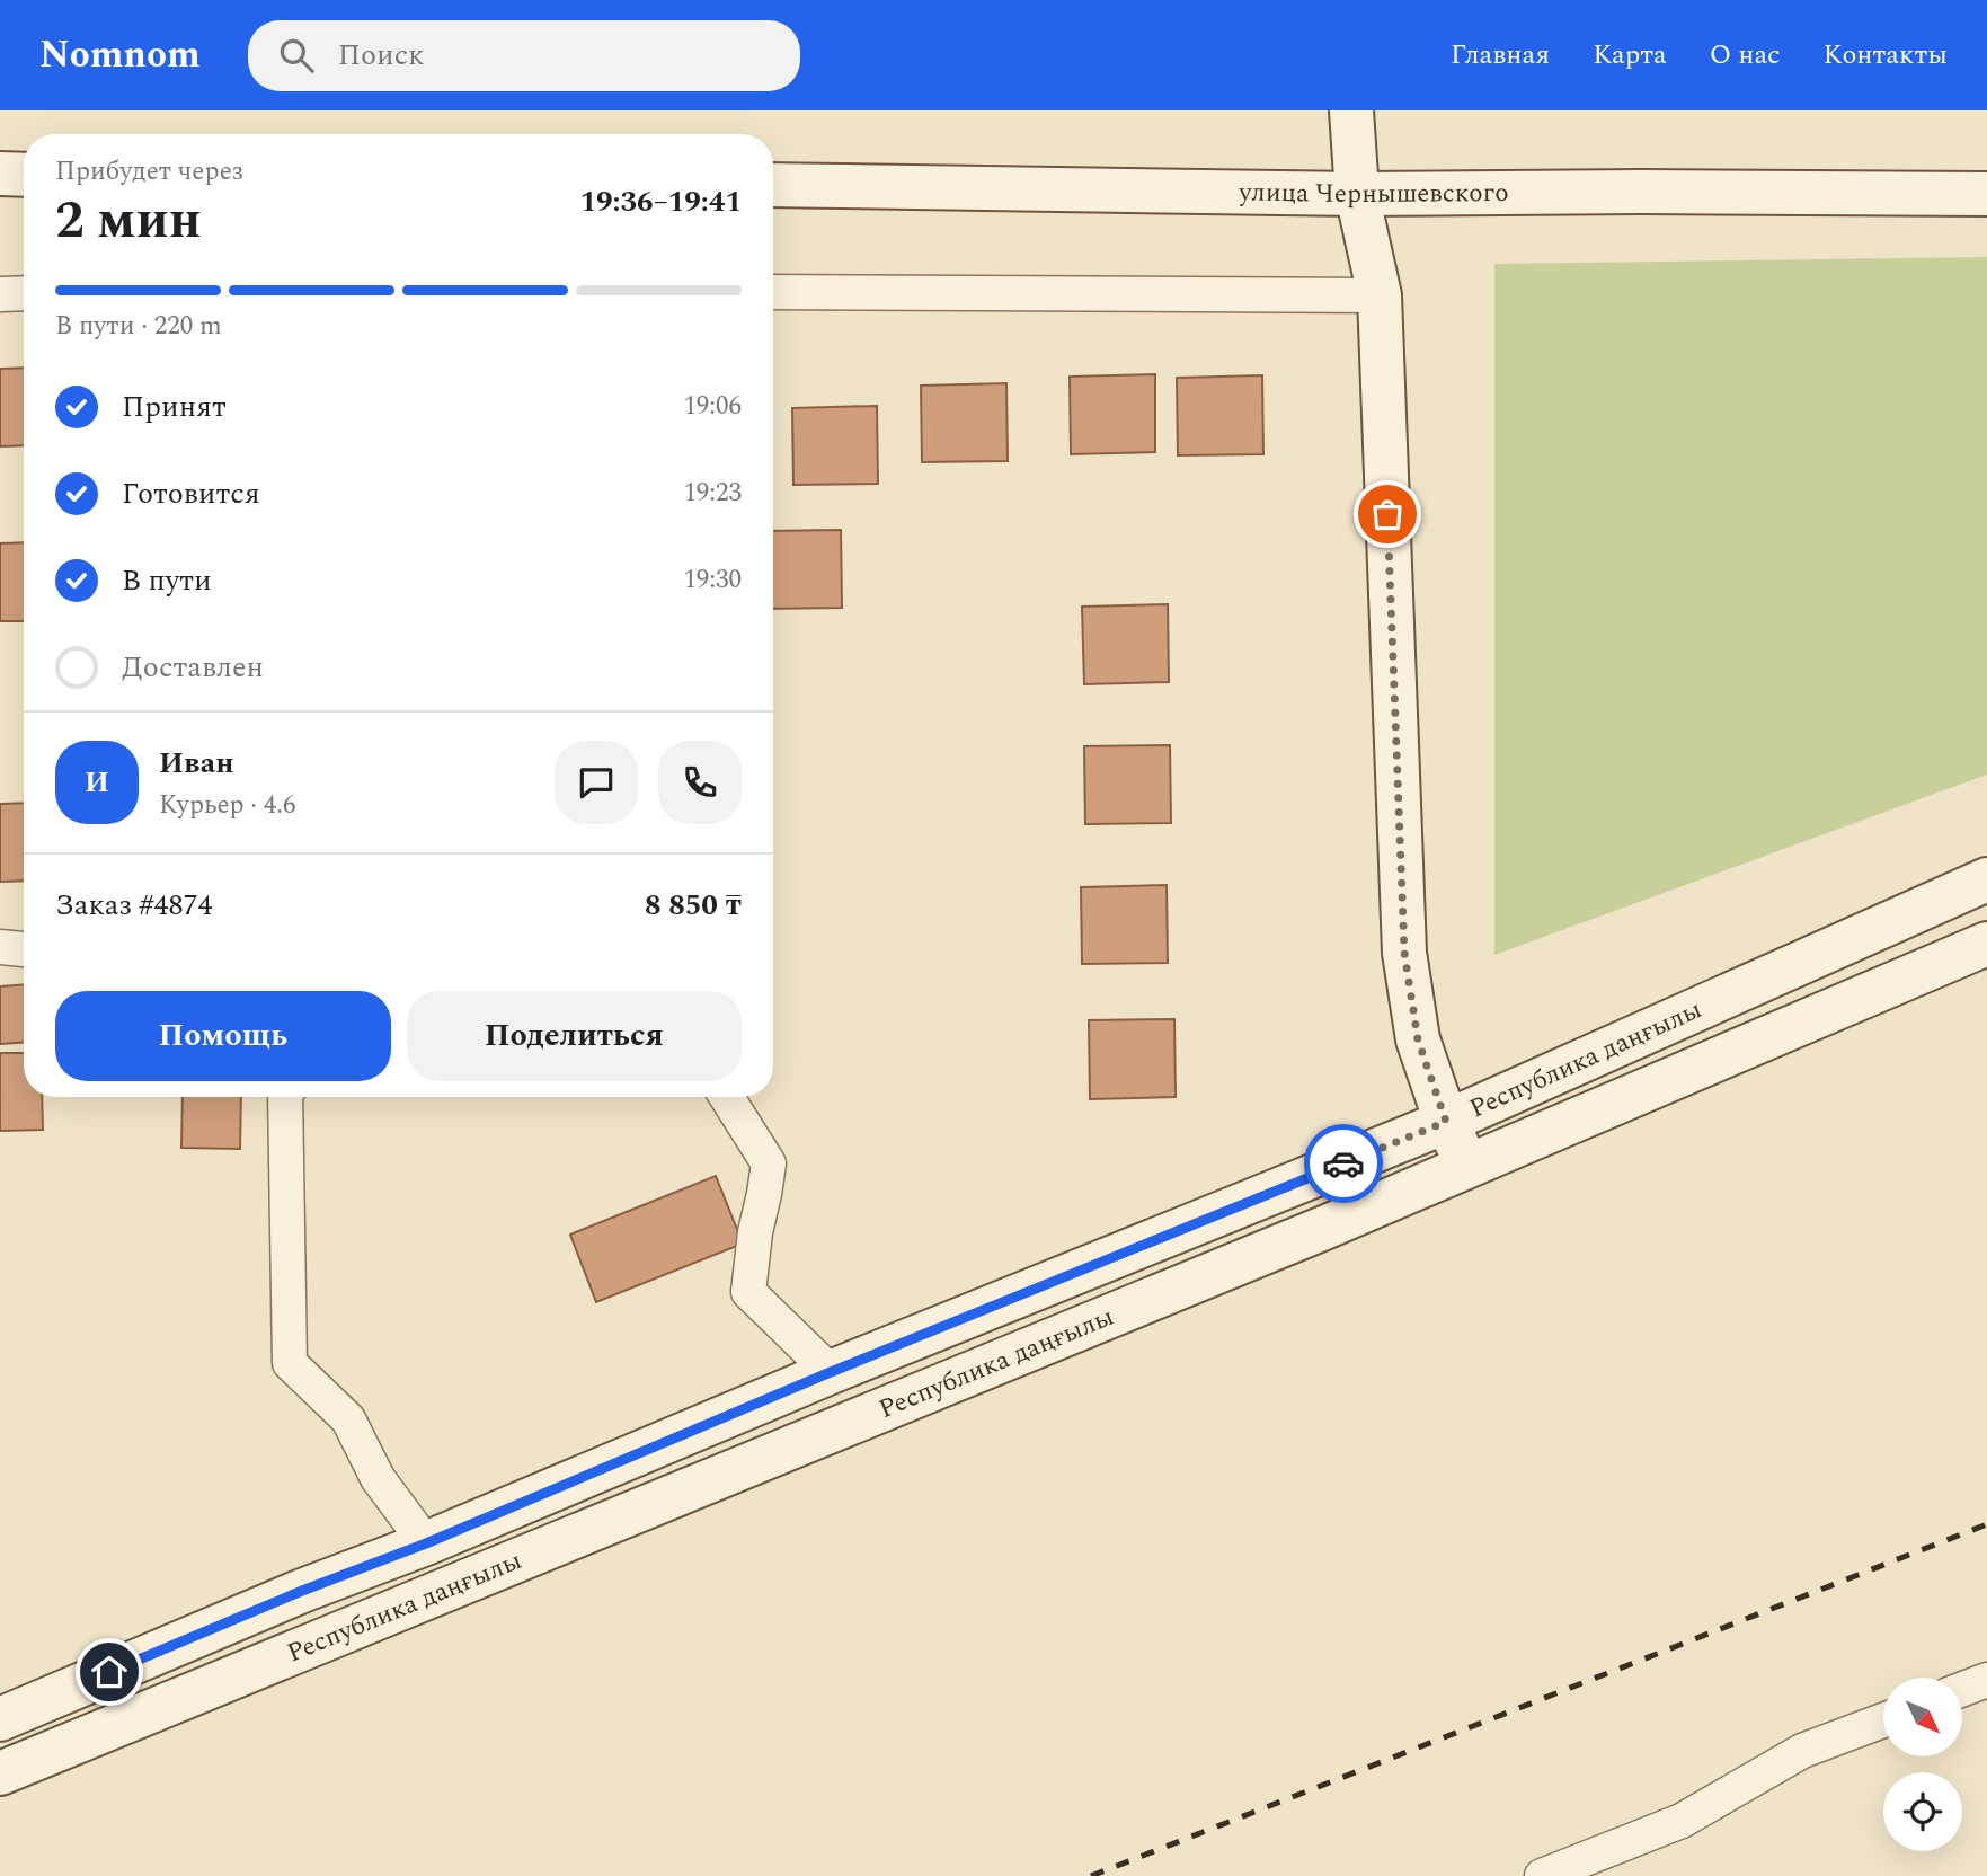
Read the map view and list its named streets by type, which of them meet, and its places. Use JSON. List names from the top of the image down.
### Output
{
  "streets": {
    "main road": ["улица Чернышевского", "Республика даңғылы"]
  },
  "north": "bottom right",
  "page": {
    "header": "Nomnom",
    "search": "Поиск",
    "nav": [
      "Главная",
      "Карта",
      "О нас",
      "Контакты"
    ],
    "heading": ["2 мин", "Прибудет через", "19:36–19:41"],
    "panel": [
      "Иван",
      "Курьер · 4.6",
      "Заказ #4874",
      "8 850 ₸"
    ],
    "bar": "В пути · 220 m",
    "list": [
      ["Принят", "19:06"],
      ["Готовится", "19:23"],
      ["В пути", "19:30"],
      "Доставлен"
    ],
    "round": "И",
    "buttons": ["Помощь", "Поделиться"]
  }
}
